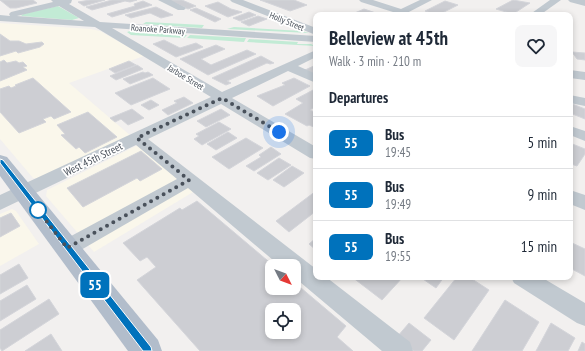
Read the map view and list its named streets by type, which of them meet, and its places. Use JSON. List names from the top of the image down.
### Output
{
  "streets": {
    "street": [
      "Holly Street",
      "Roanoke Parkway",
      "Jarboe Street",
      "West 45th Street"
    ]
  },
  "crossings": [
    ["Roanoke Parkway", "Jarboe Street"],
    ["Jarboe Street", "West 45th Street"]
  ],
  "lines": ["bus line 55"],
  "north": "bottom right",
  "page": {
    "on_map": "55",
    "heading": [
      ["Belleview at 45th", "Walk · 3 min · 210 m"],
      "Departures"
    ],
    "list": [
      {
        "mark": "55",
        "name": "Bus",
        "note": "19:45",
        "value": "5 min"
      },
      {
        "mark": "55",
        "name": "Bus",
        "note": "19:49",
        "value": "9 min"
      },
      {
        "mark": "55",
        "name": "Bus",
        "note": "19:55",
        "value": "15 min"
      }
    ]
  }
}
